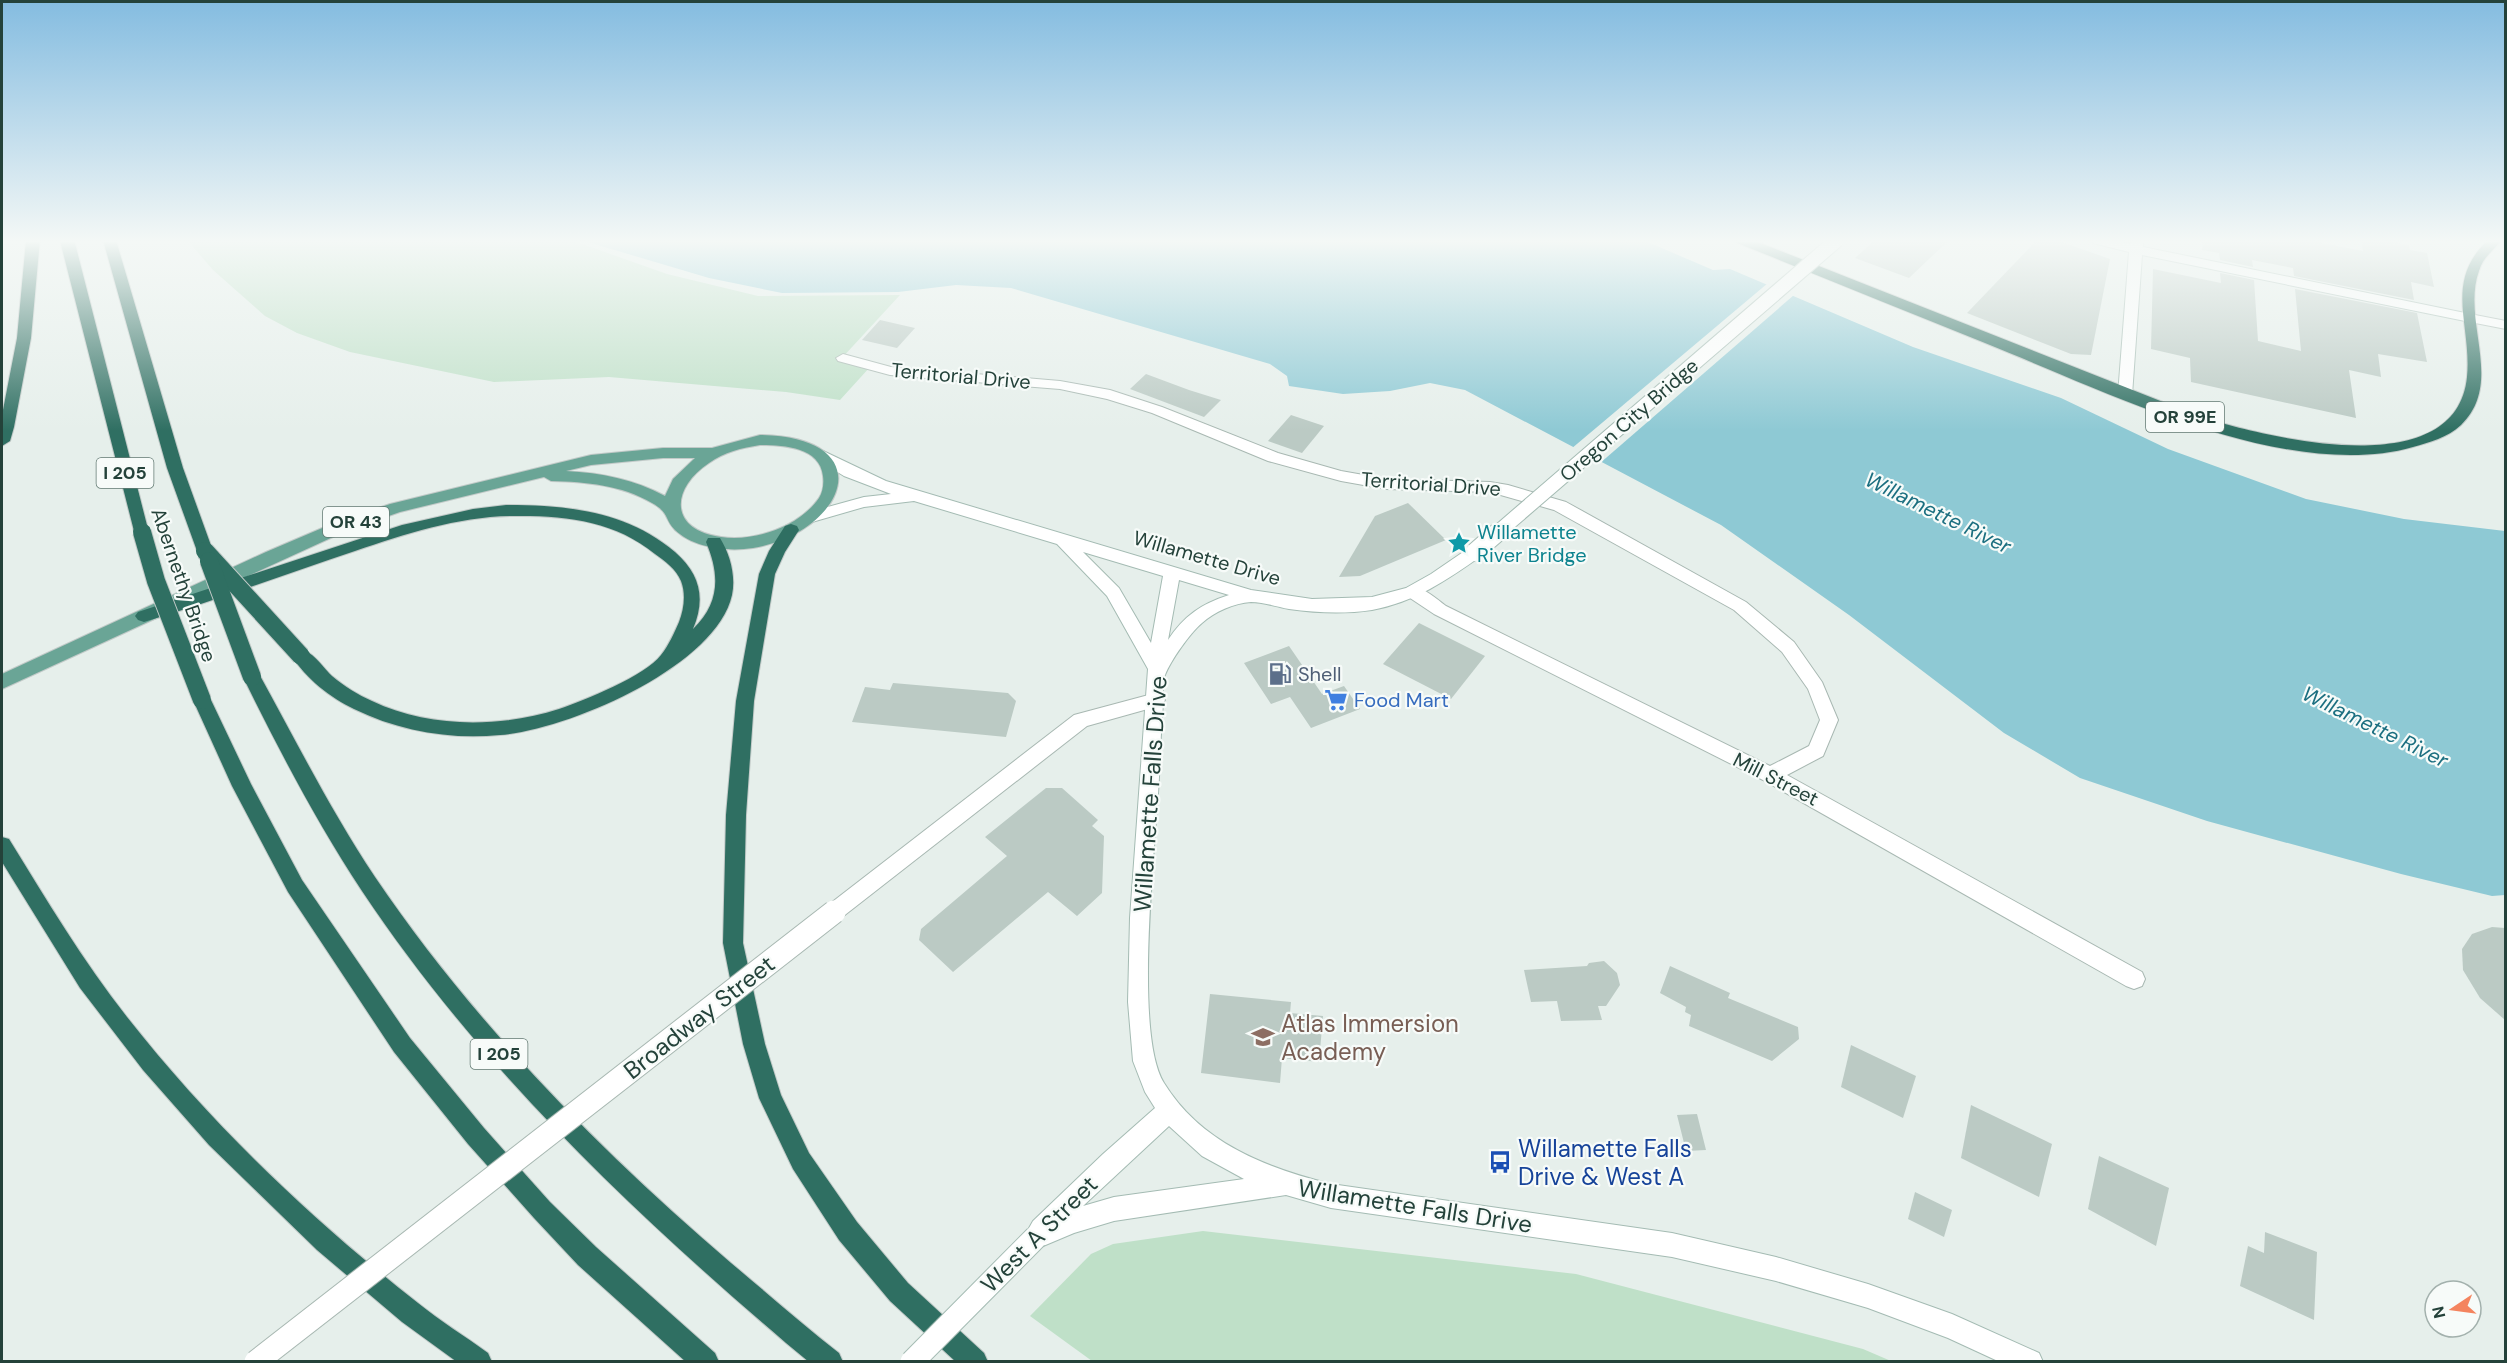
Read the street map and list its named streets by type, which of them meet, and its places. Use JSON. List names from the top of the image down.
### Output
{
  "streets": {
    "highway": ["OR 99E", "I 205", "Abernethy Bridge"],
    "main road": [
      "Territorial Drive",
      "Oregon City Bridge",
      "OR 43",
      "Willamette Drive",
      "Mill Street",
      "Willamette Falls Drive",
      "Broadway Street",
      "West A Street"
    ]
  },
  "crossings": [
    ["Territorial Drive", "Mill Street"],
    ["Oregon City Bridge", "Willamette Drive"],
    ["OR 43", "Willamette Drive"],
    ["Willamette Drive", "Mill Street"],
    ["Willamette Drive", "Willamette Falls Drive"],
    ["Willamette Falls Drive", "Broadway Street"],
    ["Willamette Falls Drive", "West A Street"]
  ],
  "water": ["Willamette River"],
  "places": {
    "place": ["Willamette River Bridge"],
    "fuel station": ["Shell"],
    "supermarket": ["Food Mart"],
    "school or university": ["Atlas Immersion Academy"],
    "bus stop": ["Willamette Falls Drive & West A"]
  },
  "north": "left"
}
